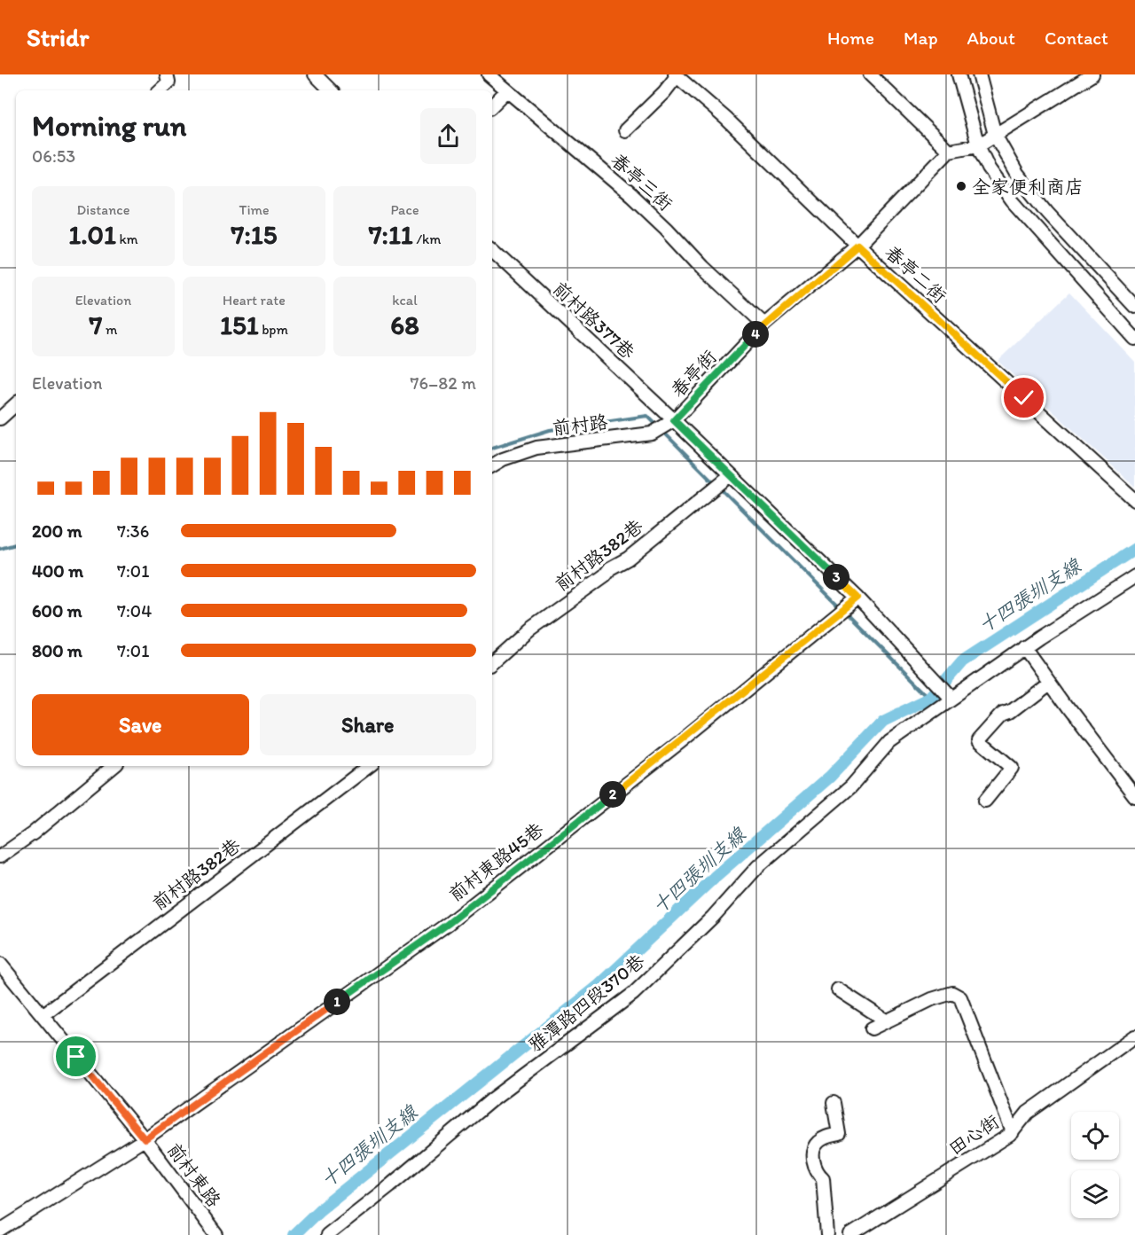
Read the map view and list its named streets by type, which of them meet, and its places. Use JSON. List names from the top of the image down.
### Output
{
  "streets": {
    "street": [
      "春亭三街",
      "春亭二街",
      "前村路377巷",
      "春亭街",
      "前村路",
      "前村路382巷",
      "前村東路45巷",
      "雅潭路四段370巷",
      "田心街",
      "前村東路"
    ]
  },
  "crossings": [
    ["春亭三街", "春亭街"],
    ["春亭二街", "春亭街"],
    ["前村路377巷", "春亭街"],
    ["前村路377巷", "前村路"],
    ["春亭街", "前村路"],
    ["春亭街", "前村路382巷"],
    ["春亭街", "前村東路45巷"],
    ["春亭街", "雅潭路四段370巷"],
    ["前村路382巷", "前村東路"],
    ["前村東路45巷", "前村東路"]
  ],
  "water": ["十四張圳支線"],
  "places": ["全家便利商店"],
  "page": {
    "header": "Stridr",
    "nav": [
      "Home",
      "Map",
      "About",
      "Contact"
    ],
    "heading": ["Morning run", "06:53"],
    "stats": [
      ["Distance", "1.01 km"],
      ["Time", "7:15"],
      ["Pace", "7:11 /km"],
      ["Elevation", "7 m"],
      ["Heart rate", "151 bpm"],
      ["kcal", "68"]
    ],
    "pins": [
      "4",
      "3",
      "2",
      "1"
    ],
    "chart": ["Elevation", "76–82 m"],
    "list": [
      {
        "name": "200 m",
        "note": "7:36"
      },
      {
        "name": "400 m",
        "note": "7:01"
      },
      {
        "name": "600 m",
        "note": "7:04"
      },
      {
        "name": "800 m",
        "note": "7:01"
      }
    ],
    "buttons": ["Save", "Share"]
  }
}
